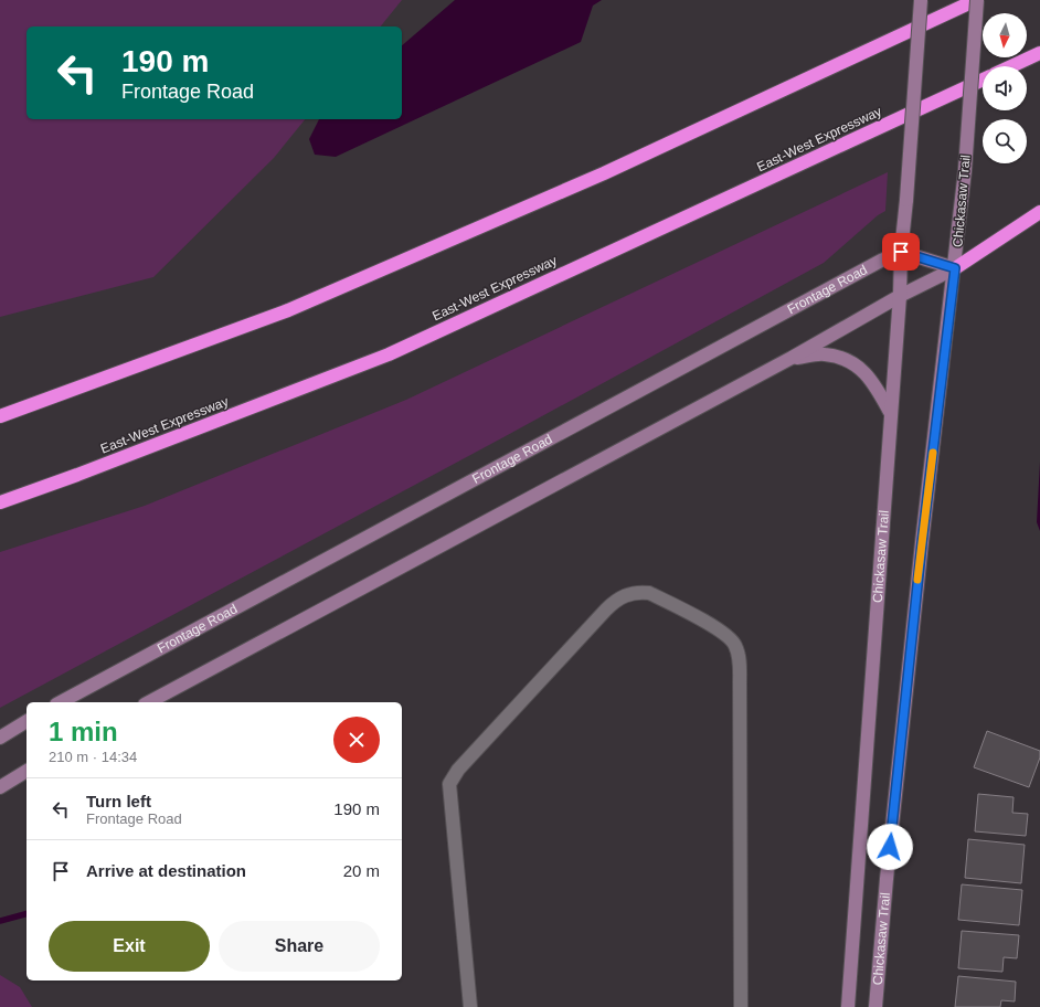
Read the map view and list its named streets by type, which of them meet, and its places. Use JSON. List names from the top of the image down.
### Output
{
  "streets": {
    "highway": ["East-West Expressway"],
    "street": ["Chickasaw Trail", "Frontage Road"]
  },
  "crossings": [
    ["Chickasaw Trail", "Frontage Road"]
  ],
  "north": "bottom",
  "page": {
    "turn": ["190 m", "Frontage Road"],
    "heading": ["1 min", "210 m · 14:34"],
    "list": [
      {
        "name": "Turn left",
        "note": "Frontage Road",
        "value": "190 m"
      },
      {
        "name": "Arrive at destination",
        "value": "20 m"
      }
    ],
    "buttons": ["Exit", "Share"]
  }
}
